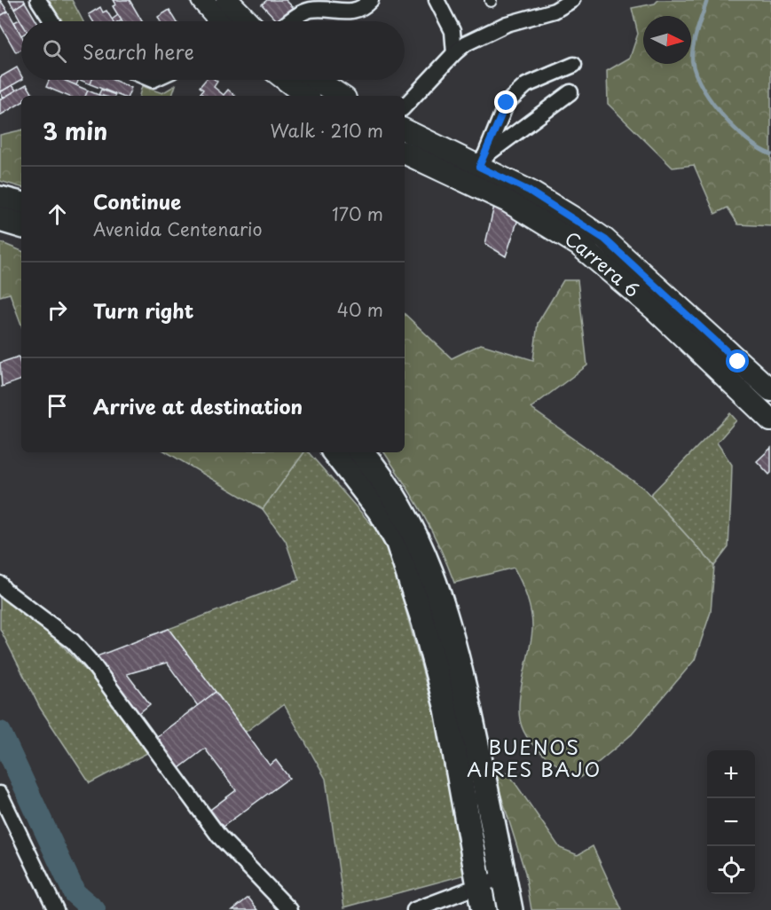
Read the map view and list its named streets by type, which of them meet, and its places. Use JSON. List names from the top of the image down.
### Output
{
  "streets": {
    "main road": ["Carrera 6"]
  },
  "districts": ["BUENOS AIRES BAJO"],
  "north": "right",
  "page": {
    "search": "Search here",
    "heading": ["3 min", "Walk · 210 m"],
    "list": [
      ["Continue", "Avenida Centenario", "170 m"],
      ["Turn right", "40 m"],
      "Arrive at destination"
    ],
    "map_buttons": ["+", "−"]
  }
}
